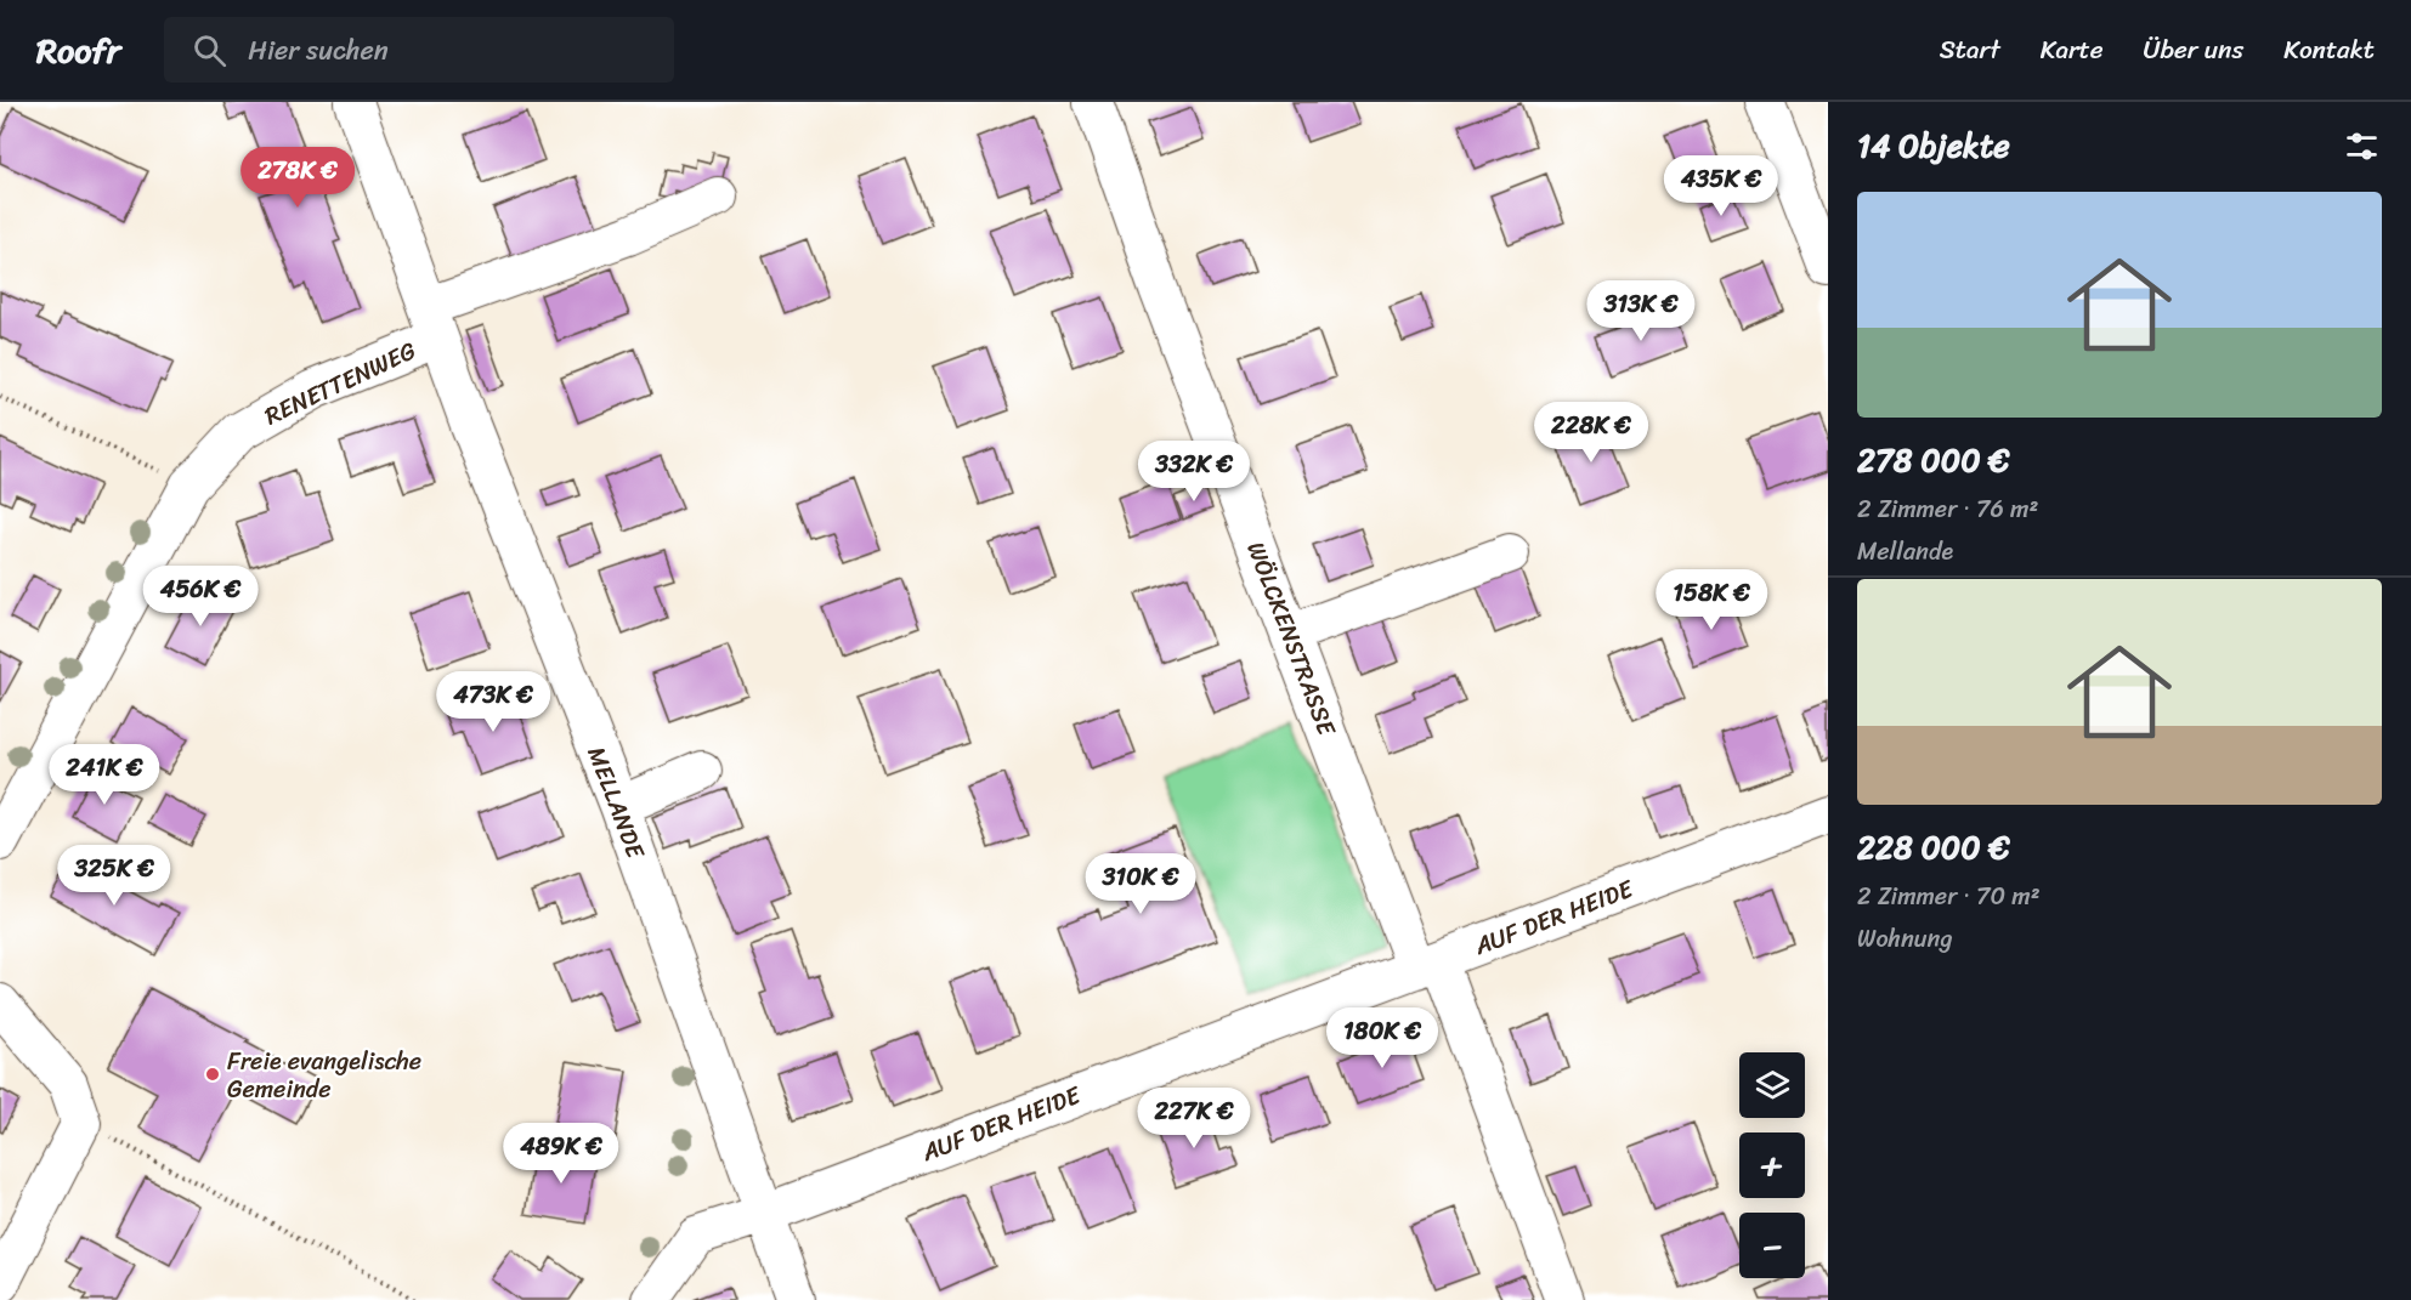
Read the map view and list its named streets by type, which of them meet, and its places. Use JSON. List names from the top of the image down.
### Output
{
  "streets": {
    "street": [
      "RENETTENWEG",
      "WÖLCKENSTRASSE",
      "MELLANDE",
      "AUF DER HEIDE"
    ]
  },
  "crossings": [
    ["RENETTENWEG", "MELLANDE"],
    ["WÖLCKENSTRASSE", "AUF DER HEIDE"],
    ["MELLANDE", "AUF DER HEIDE"]
  ],
  "places": ["Freie evangelische Gemeinde"],
  "page": {
    "header": "Roofr",
    "search": "Hier suchen",
    "nav": [
      "Start",
      "Karte",
      "Über uns",
      "Kontakt"
    ],
    "heading": "14 Objekte",
    "price": [
      "278K €",
      "435K €",
      "313K €",
      "228K €",
      "332K €",
      "456K €",
      "158K €",
      "473K €",
      "241K €",
      "325K €",
      "310K €",
      "180K €",
      "227K €",
      "489K €"
    ],
    "list": [
      {
        "name": "278 000 €",
        "note": "2 Zimmer · 76 m² · Mellande"
      },
      {
        "name": "228 000 €",
        "note": "2 Zimmer · 70 m² · Wohnung"
      }
    ],
    "map_buttons": ["+", "−"]
  }
}
